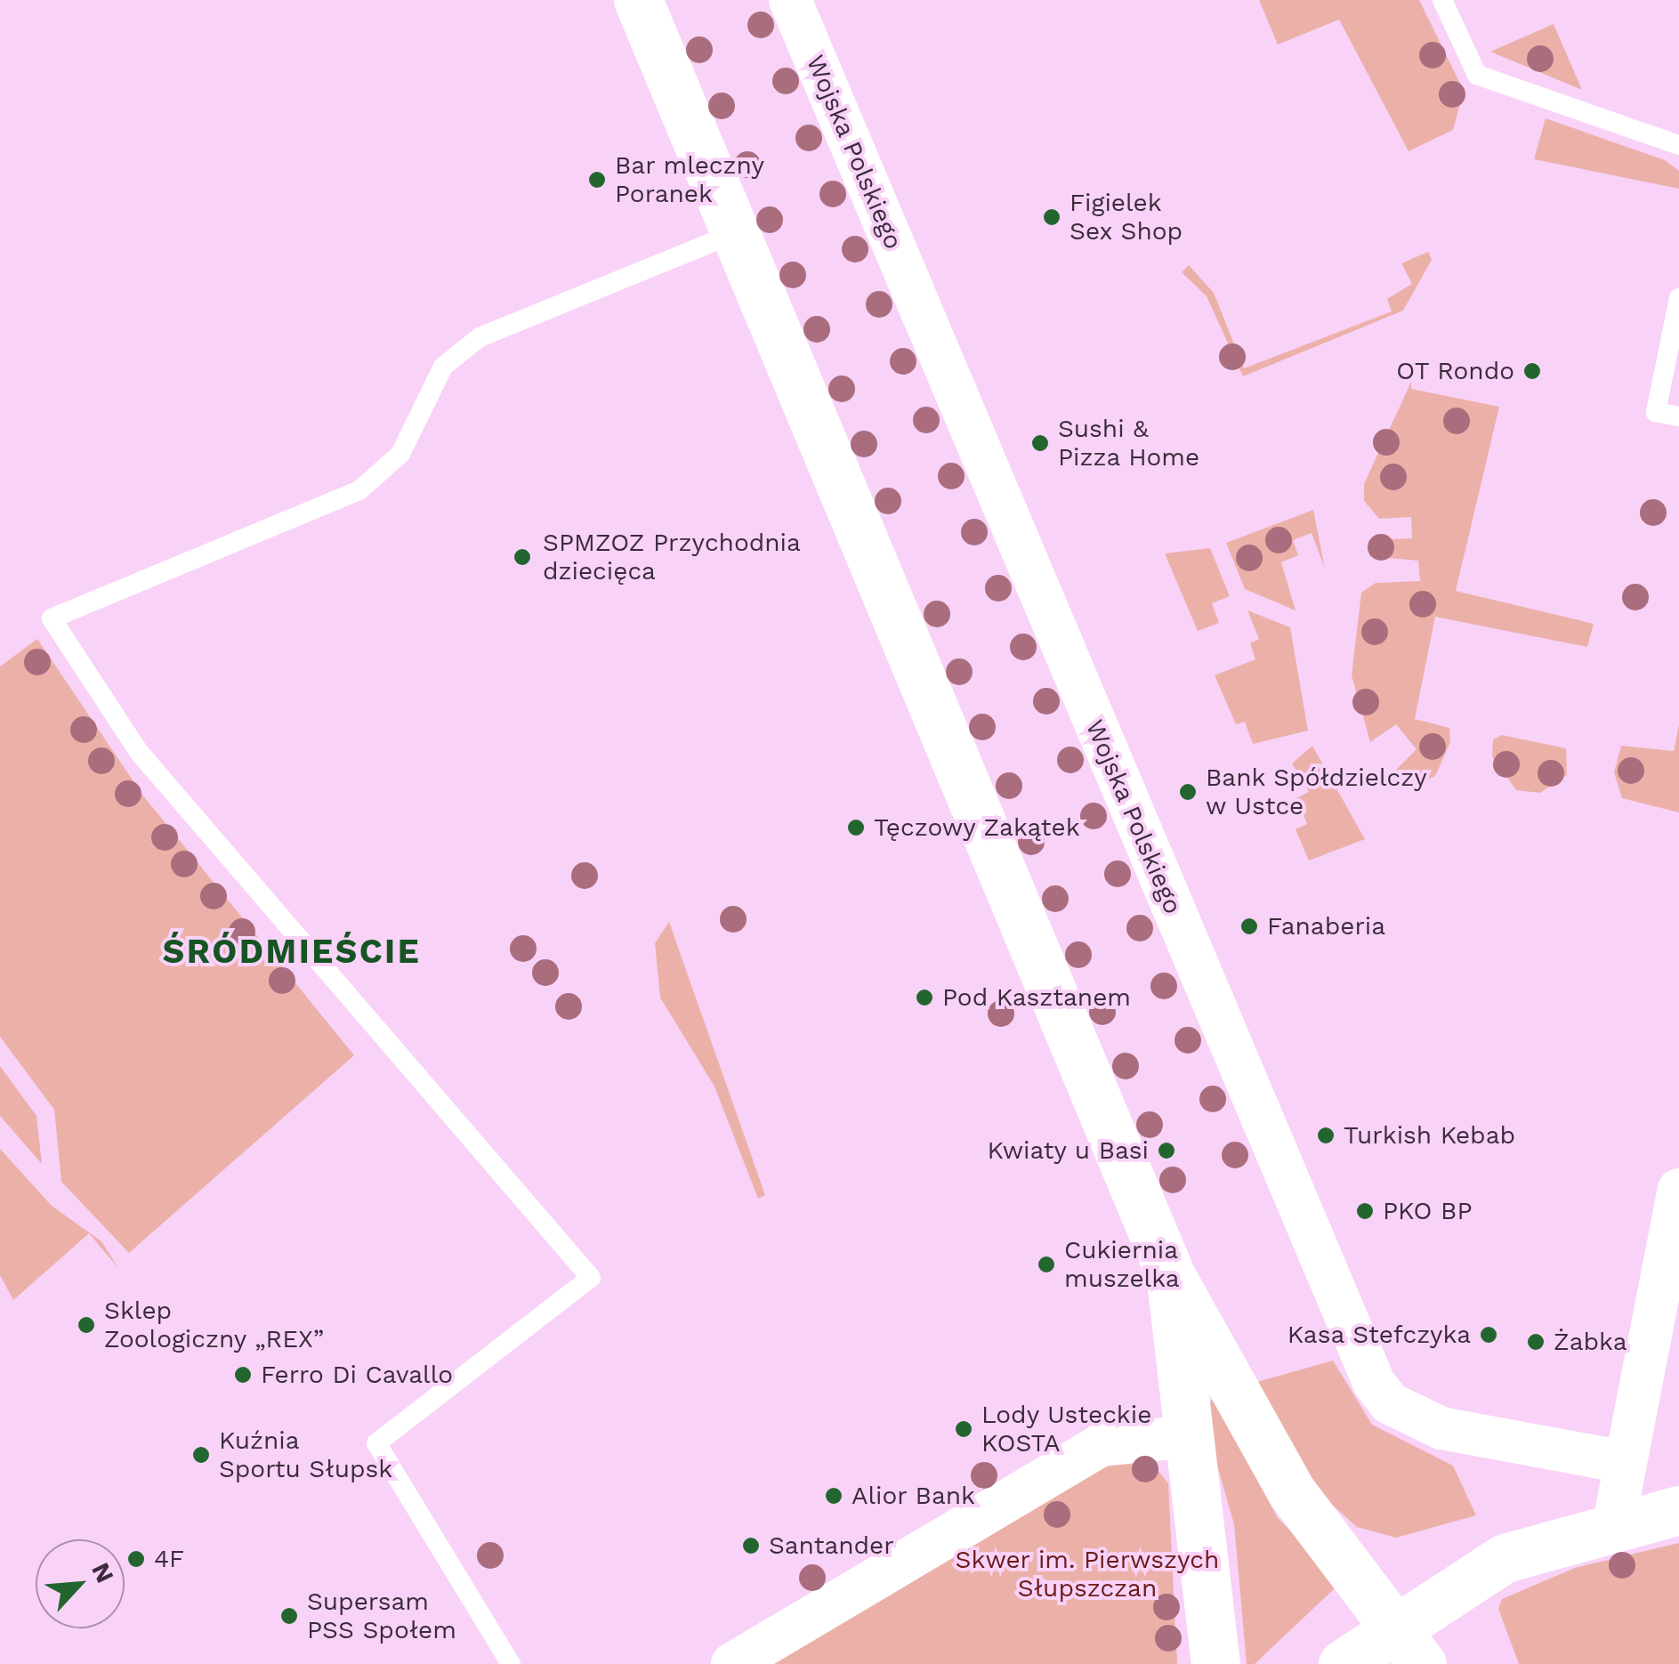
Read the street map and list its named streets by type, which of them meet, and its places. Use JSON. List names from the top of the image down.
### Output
{
  "streets": {
    "street": ["Wojska Polskiego"]
  },
  "districts": ["ŚRÓDMIEŚCIE"],
  "parks": ["Skwer im. Pierwszych Słupszczan"],
  "places": [
    "Bar mleczny Poranek",
    "Figielek Sex Shop",
    "OT Rondo",
    "Sushi & Pizza Home",
    "SPMZOZ Przychodnia dziecięca",
    "Bank Spółdzielczy w Ustce",
    "Tęczowy Zakątek",
    "Fanaberia",
    "Pod Kasztanem",
    "Turkish Kebab",
    "Kwiaty u Basi",
    "PKO BP",
    "Cukiernia muszelka",
    "Sklep Zoologiczny „REX”",
    "Kasa Stefczyka",
    "Żabka",
    "Ferro Di Cavallo",
    "Lody Usteckie KOSTA",
    "Kuźnia Sportu Słupsk",
    "Alior Bank",
    "Santander",
    "4F",
    "Supersam PSS Społem"
  ],
  "north": "top right"
}
